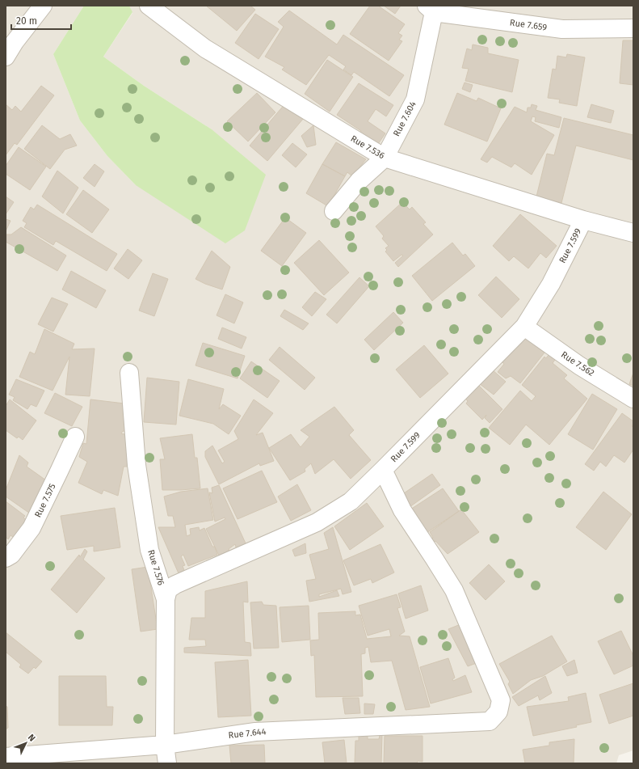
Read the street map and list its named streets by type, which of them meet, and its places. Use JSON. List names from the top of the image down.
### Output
{
  "streets": {
    "street": [
      "Rue 7.659",
      "Rue 7.604",
      "Rue 7.536",
      "Rue 7.599",
      "Rue 7.562",
      "Rue 7.575",
      "Rue 7.576",
      "Rue 7.644"
    ]
  },
  "crossings": [
    ["Rue 7.659", "Rue 7.604"],
    ["Rue 7.604", "Rue 7.536"],
    ["Rue 7.536", "Rue 7.599"],
    ["Rue 7.599", "Rue 7.562"],
    ["Rue 7.599", "Rue 7.576"],
    ["Rue 7.599", "Rue 7.644"],
    ["Rue 7.576", "Rue 7.644"]
  ],
  "scale_bar": "20 m",
  "north": "top right"
}
